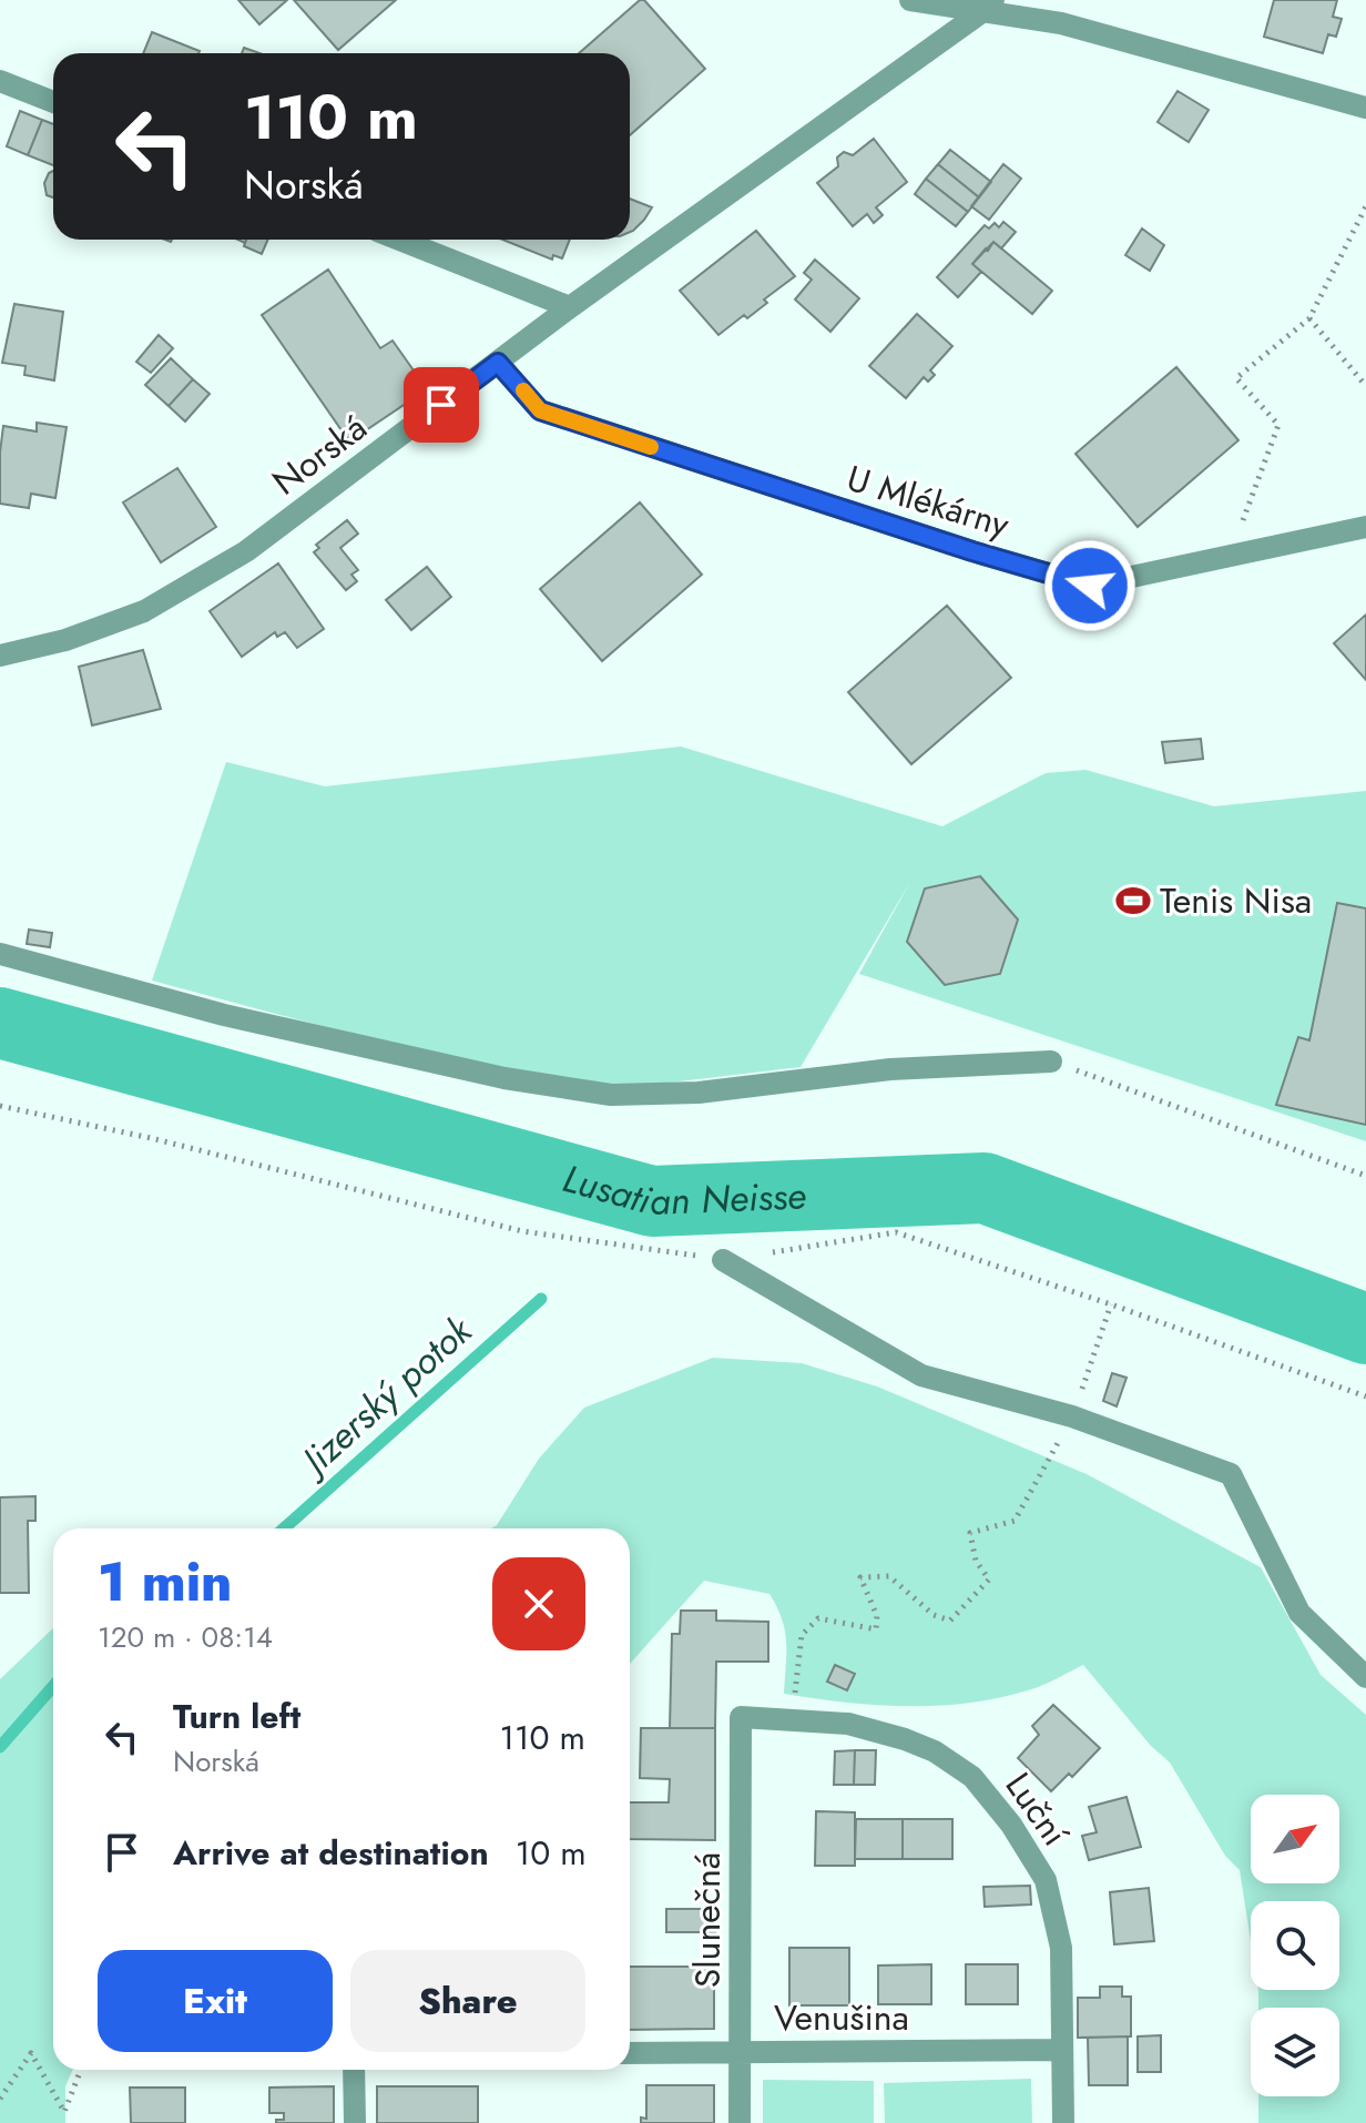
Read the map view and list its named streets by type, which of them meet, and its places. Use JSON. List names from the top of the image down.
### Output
{
  "streets": {
    "street": [
      "Norská",
      "U Mlékárny",
      "Luční",
      "Slunečná",
      "Venušina"
    ]
  },
  "crossings": [
    ["Norská", "U Mlékárny"],
    ["Luční", "Slunečná"],
    ["Luční", "Venušina"],
    ["Slunečná", "Venušina"]
  ],
  "water": ["Lusatian Neisse", "Jizerský potok"],
  "places": {
    "sports": ["Tenis Nisa"]
  },
  "north": "top right",
  "page": {
    "turn": ["110 m", "Norská"],
    "heading": ["1 min", "120 m · 08:14"],
    "list": [
      {
        "name": "Turn left",
        "note": "Norská",
        "value": "110 m"
      },
      {
        "name": "Arrive at destination",
        "value": "10 m"
      }
    ],
    "buttons": ["Exit", "Share"]
  }
}
